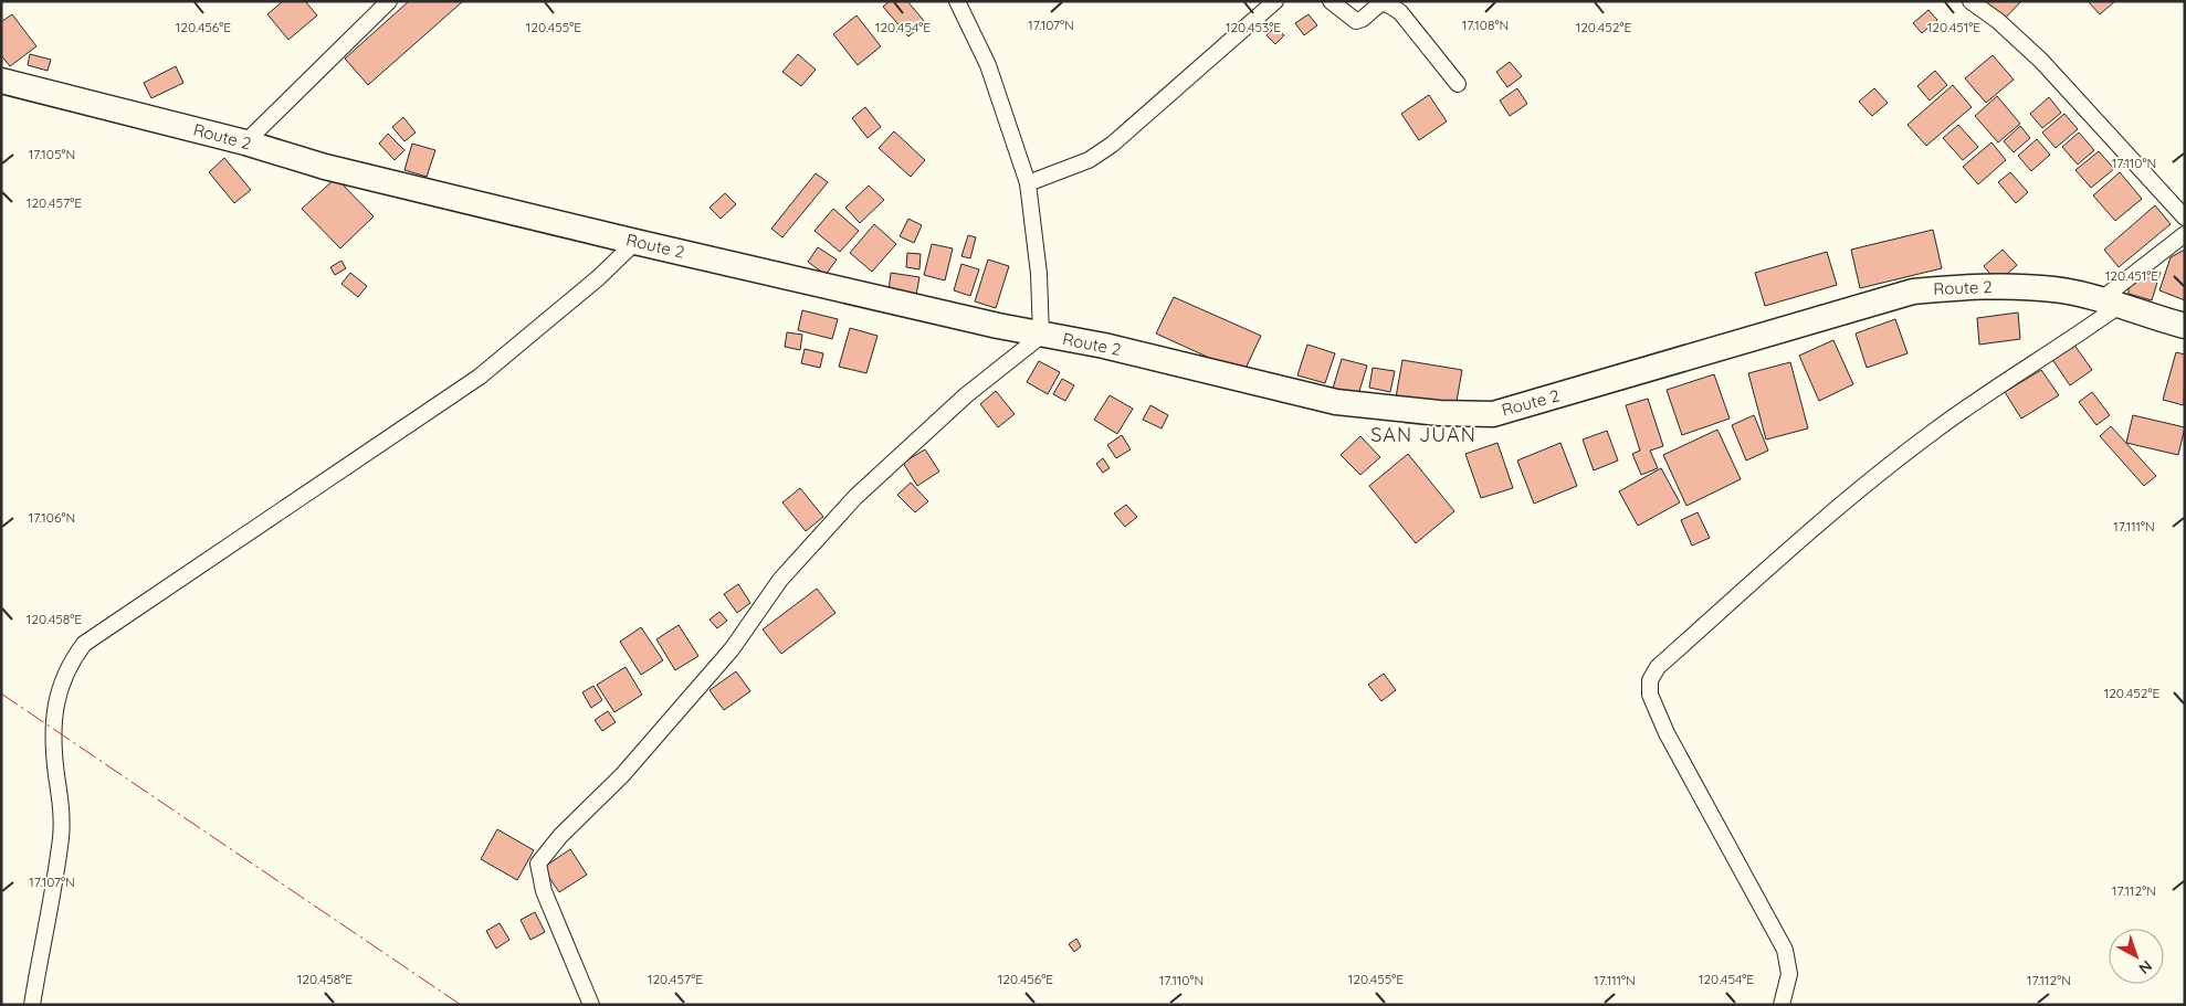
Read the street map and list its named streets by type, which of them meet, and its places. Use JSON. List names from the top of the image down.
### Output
{
  "streets": {
    "highway": ["Route 2"]
  },
  "districts": ["SAN JUAN"],
  "north": "bottom right",
  "coordinates": [
    "17.108°N",
    "17.107°N",
    "120.451°E",
    "120.456°E",
    "120.455°E",
    "120.454°E",
    "120.453°E",
    "120.452°E",
    "17.105°N",
    "17.110°N",
    "120.457°E",
    "17.106°N",
    "17.111°N",
    "120.458°E",
    "17.112°N"
  ]
}
